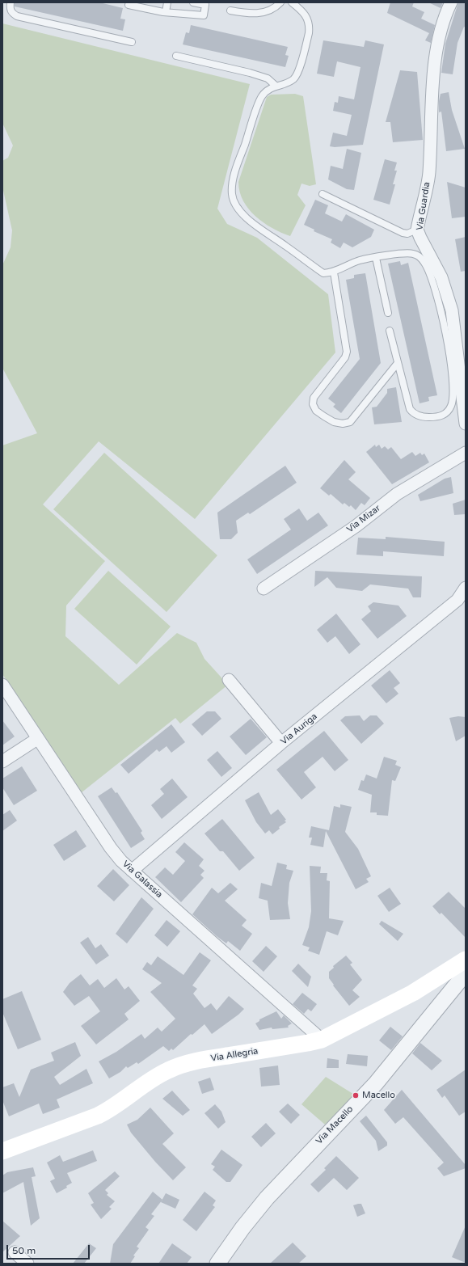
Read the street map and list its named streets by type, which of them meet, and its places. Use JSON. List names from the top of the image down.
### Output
{
  "streets": {
    "main road": ["Via Allegria"],
    "street": [
      "Via Guardia",
      "Via Mizar",
      "Via Auriga",
      "Via Galassia",
      "Via Macello"
    ]
  },
  "crossings": [
    ["Via Auriga", "Via Galassia"],
    ["Via Galassia", "Via Allegria"]
  ],
  "places": ["Macello"],
  "scale_bar": "50 m"
}
